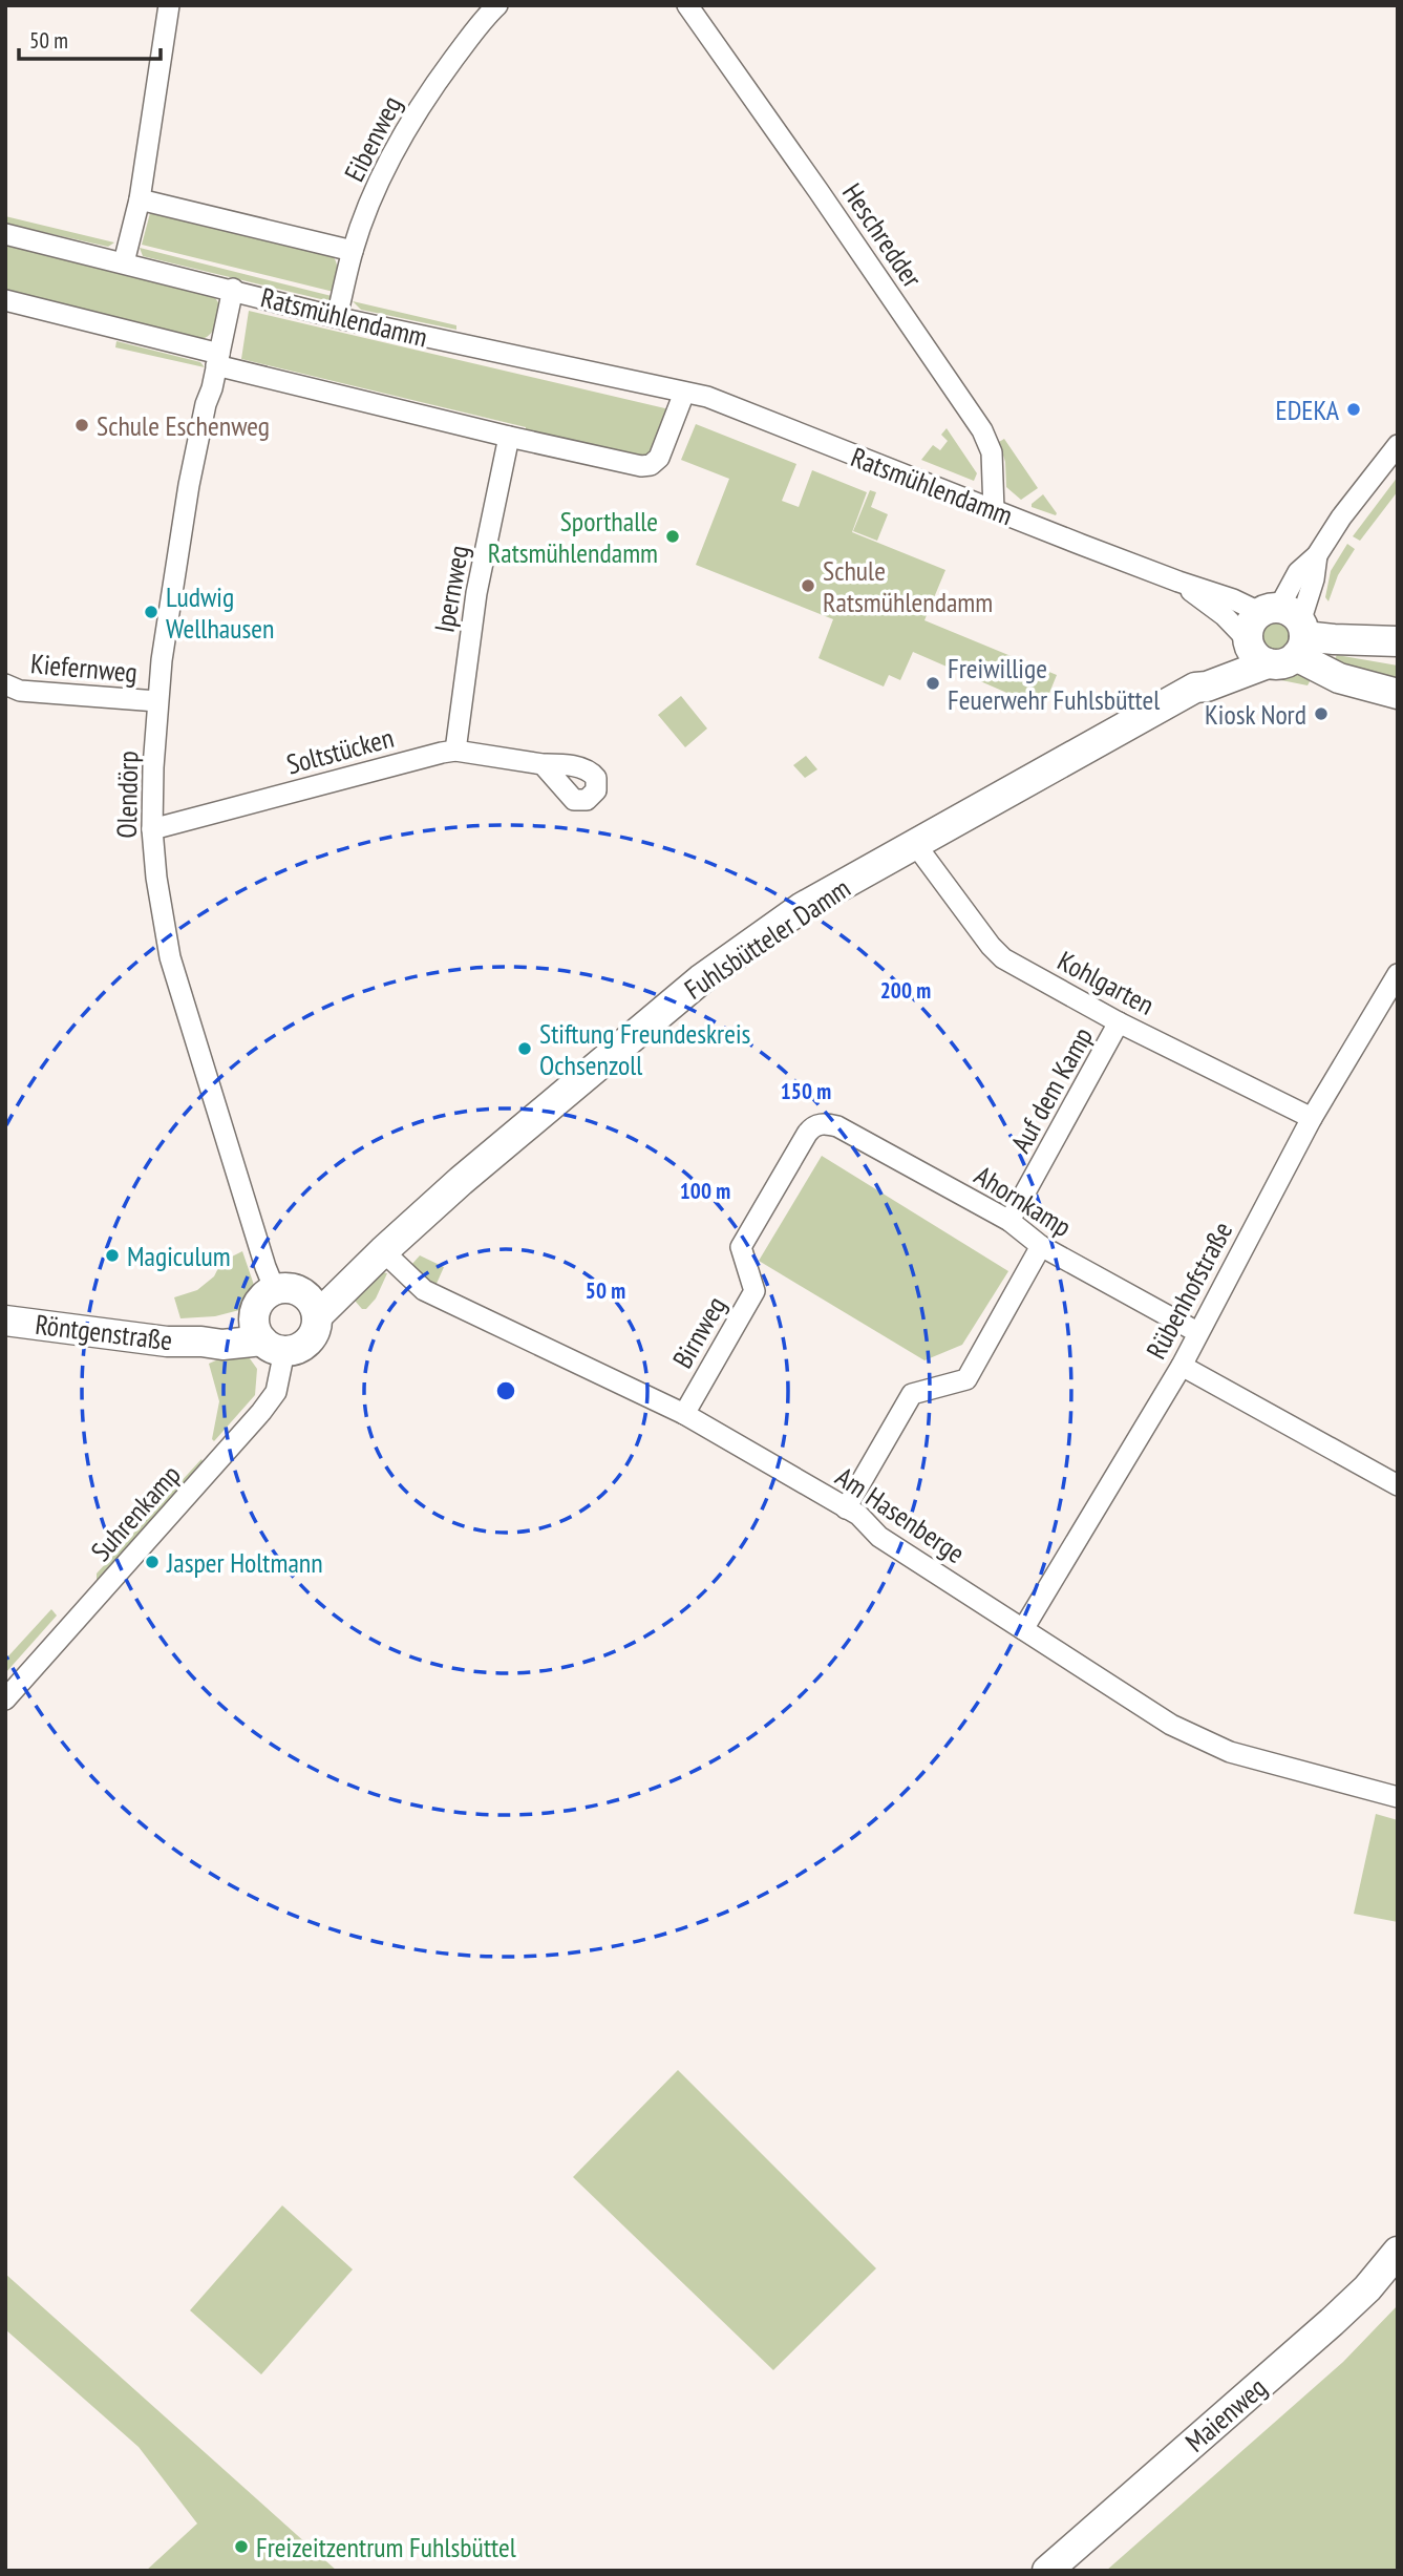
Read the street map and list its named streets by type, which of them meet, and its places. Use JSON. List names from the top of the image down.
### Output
{
  "streets": {
    "street": [
      "Eibenweg",
      "Heschredder",
      "Ratsmühlendamm",
      "Ipernweg",
      "Kiefernweg",
      "Soltstücken",
      "Olendörp",
      "Fuhlsbütteler Damm",
      "Kohlgarten",
      "Auf dem Kamp",
      "Ahornkamp",
      "Rübenhofstraße",
      "Röntgenstraße",
      "Birnweg",
      "Suhrenkamp",
      "Am Hasenberge",
      "Maienweg"
    ]
  },
  "crossings": [
    ["Eibenweg", "Ratsmühlendamm"],
    ["Heschredder", "Ratsmühlendamm"],
    ["Ratsmühlendamm", "Olendörp"],
    ["Ratsmühlendamm", "Fuhlsbütteler Damm"],
    ["Ipernweg", "Soltstücken"],
    ["Kiefernweg", "Olendörp"],
    ["Soltstücken", "Olendörp"],
    ["Olendörp", "Fuhlsbütteler Damm"],
    ["Olendörp", "Röntgenstraße"],
    ["Fuhlsbütteler Damm", "Kohlgarten"],
    ["Fuhlsbütteler Damm", "Röntgenstraße"],
    ["Fuhlsbütteler Damm", "Am Hasenberge"],
    ["Kohlgarten", "Auf dem Kamp"],
    ["Kohlgarten", "Rübenhofstraße"],
    ["Auf dem Kamp", "Ahornkamp"],
    ["Ahornkamp", "Rübenhofstraße"],
    ["Ahornkamp", "Birnweg"],
    ["Rübenhofstraße", "Am Hasenberge"],
    ["Röntgenstraße", "Suhrenkamp"],
    ["Birnweg", "Am Hasenberge"]
  ],
  "places": [
    "EDEKA",
    "Schule Eschenweg",
    "Sporthalle Ratsmühlendamm",
    "Schule Ratsmühlendamm",
    "Ludwig Wellhausen",
    "Freiwillige Feuerwehr Fuhlsbüttel",
    "Kiosk Nord",
    "Stiftung Freundeskreis Ochsenzoll",
    "Magiculum",
    "Jasper Holtmann",
    "Freizeitzentrum Fuhlsbüttel"
  ],
  "scale_bar": "50 m",
  "rings": [
    "200 m",
    "150 m",
    "100 m",
    "50 m"
  ]
}
